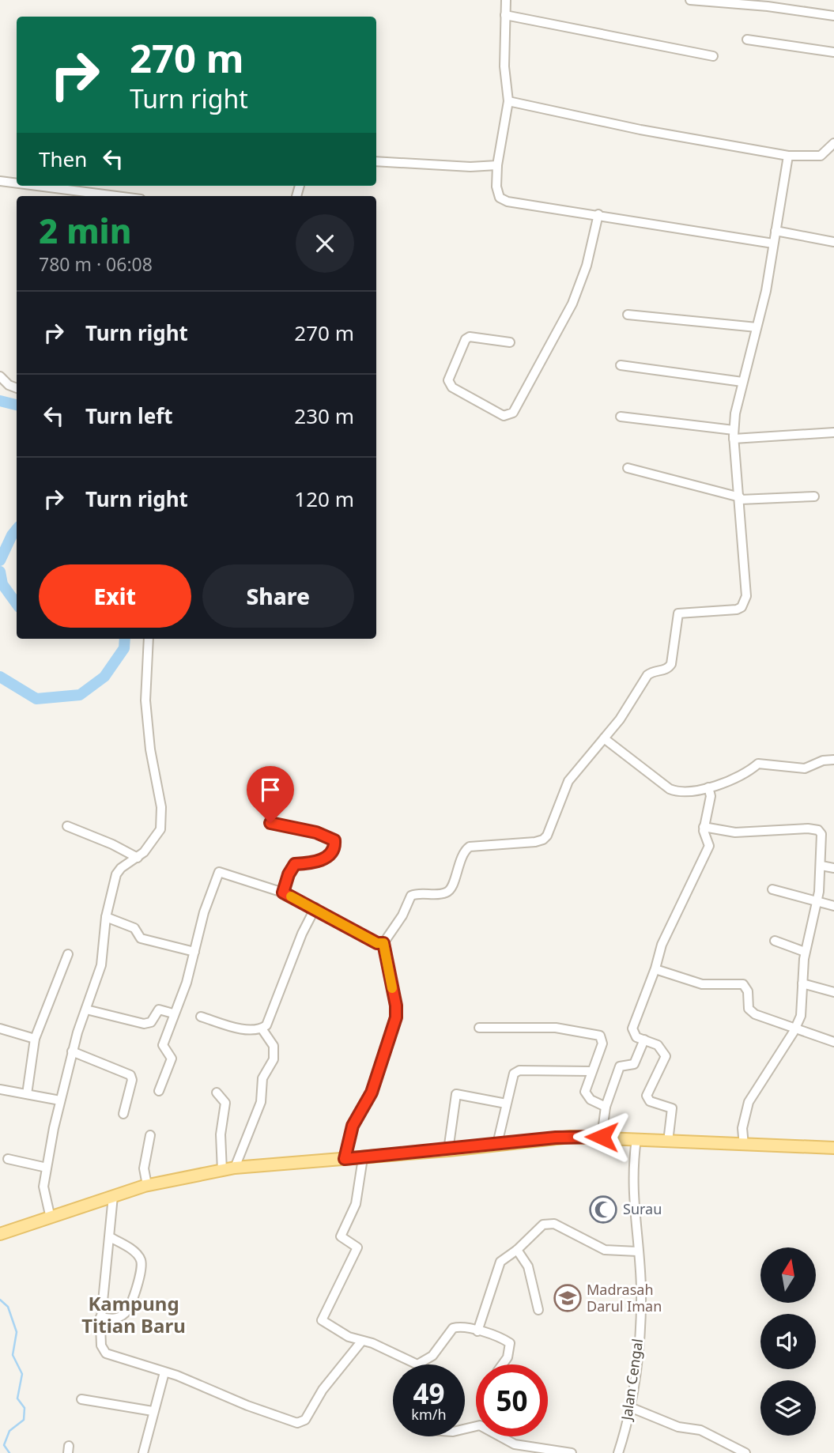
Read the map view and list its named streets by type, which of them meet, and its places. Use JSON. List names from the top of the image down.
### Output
{
  "streets": {
    "street": ["Jalan Cengal"]
  },
  "districts": ["Kampung Titian Baru"],
  "places": {
    "mosque": ["Surau"],
    "school or university": ["Madrasah Darul Iman"]
  },
  "north": "top",
  "page": {
    "turn": ["270 m", "Turn right"],
    "then": "Then",
    "heading": ["2 min", "780 m · 06:08"],
    "list": [
      {
        "name": "Turn right",
        "value": "270 m"
      },
      {
        "name": "Turn left",
        "value": "230 m"
      },
      {
        "name": "Turn right",
        "value": "120 m"
      }
    ],
    "buttons": ["Exit", "Share"],
    "speed": "49 km/h",
    "limit": "50"
  }
}
